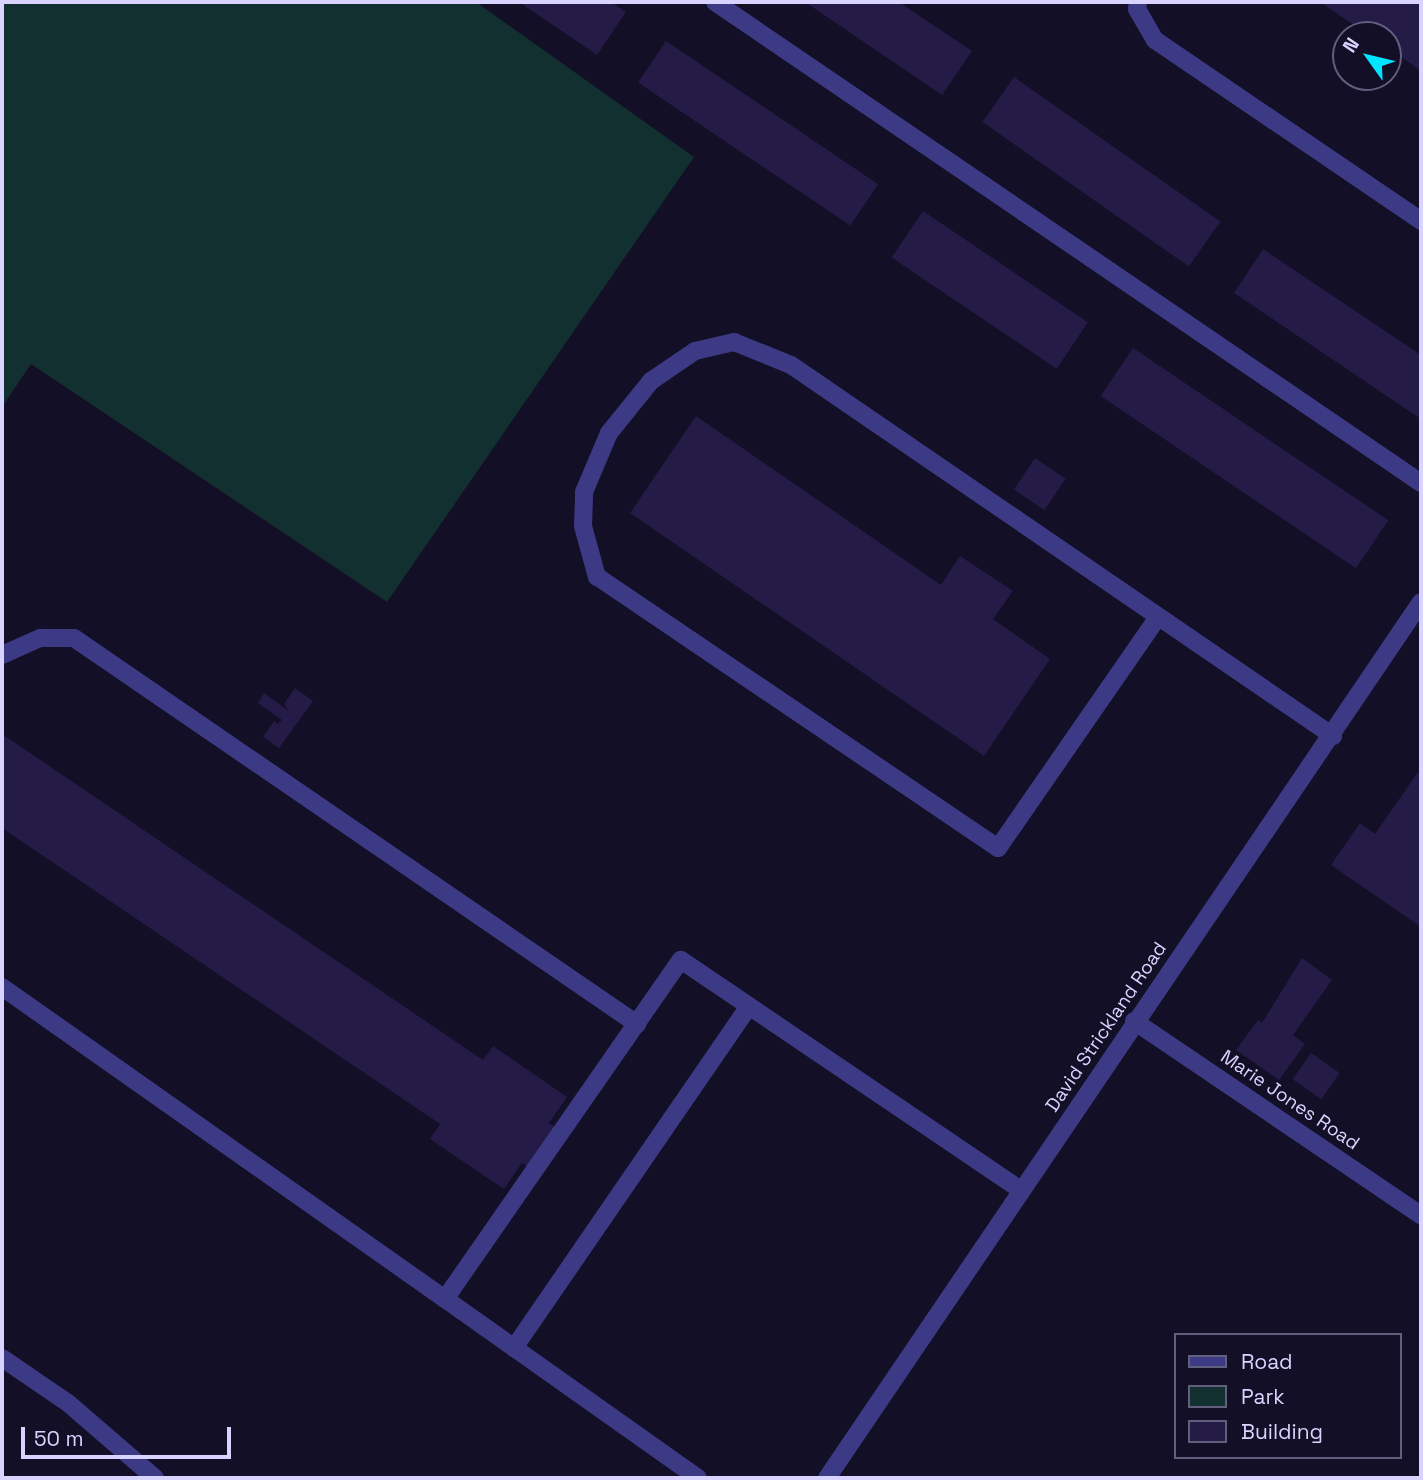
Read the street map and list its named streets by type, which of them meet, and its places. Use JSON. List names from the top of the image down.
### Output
{
  "streets": {
    "street": ["David Strickland Road", "Marie Jones Road"]
  },
  "crossings": [
    ["David Strickland Road", "Marie Jones Road"]
  ],
  "legend": ["Road", "Park", "Building"],
  "scale_bar": "50 m",
  "north": "top left"
}
